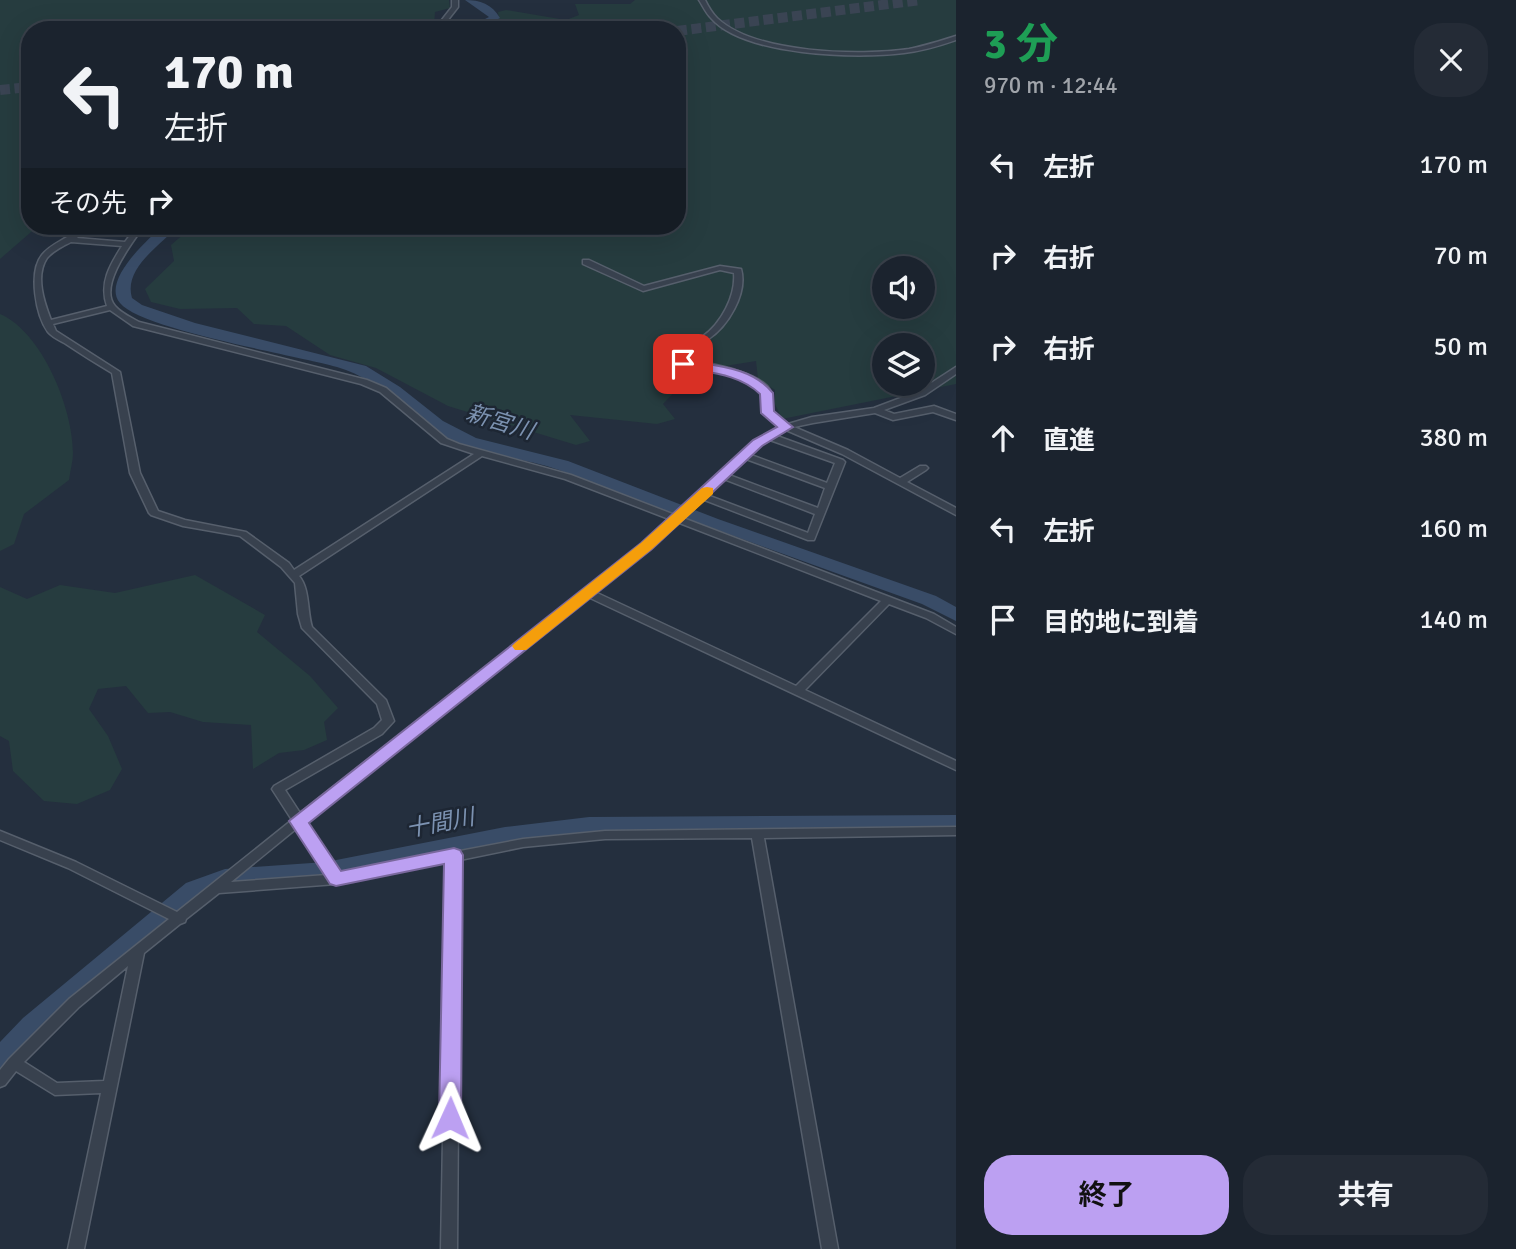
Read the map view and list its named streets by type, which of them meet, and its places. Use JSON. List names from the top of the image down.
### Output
{
  "water": ["新宮川", "十間川"],
  "page": {
    "heading": ["3 分", "970 m · 12:44"],
    "turn": ["170 m", "左折"],
    "list": [
      {
        "name": "左折",
        "value": "170 m"
      },
      {
        "name": "右折",
        "value": "70 m"
      },
      {
        "name": "右折",
        "value": "50 m"
      },
      {
        "name": "直進",
        "value": "380 m"
      },
      {
        "name": "左折",
        "value": "160 m"
      },
      {
        "name": "目的地に到着",
        "value": "140 m"
      }
    ],
    "then": "その先",
    "buttons": ["終了", "共有"]
  }
}
